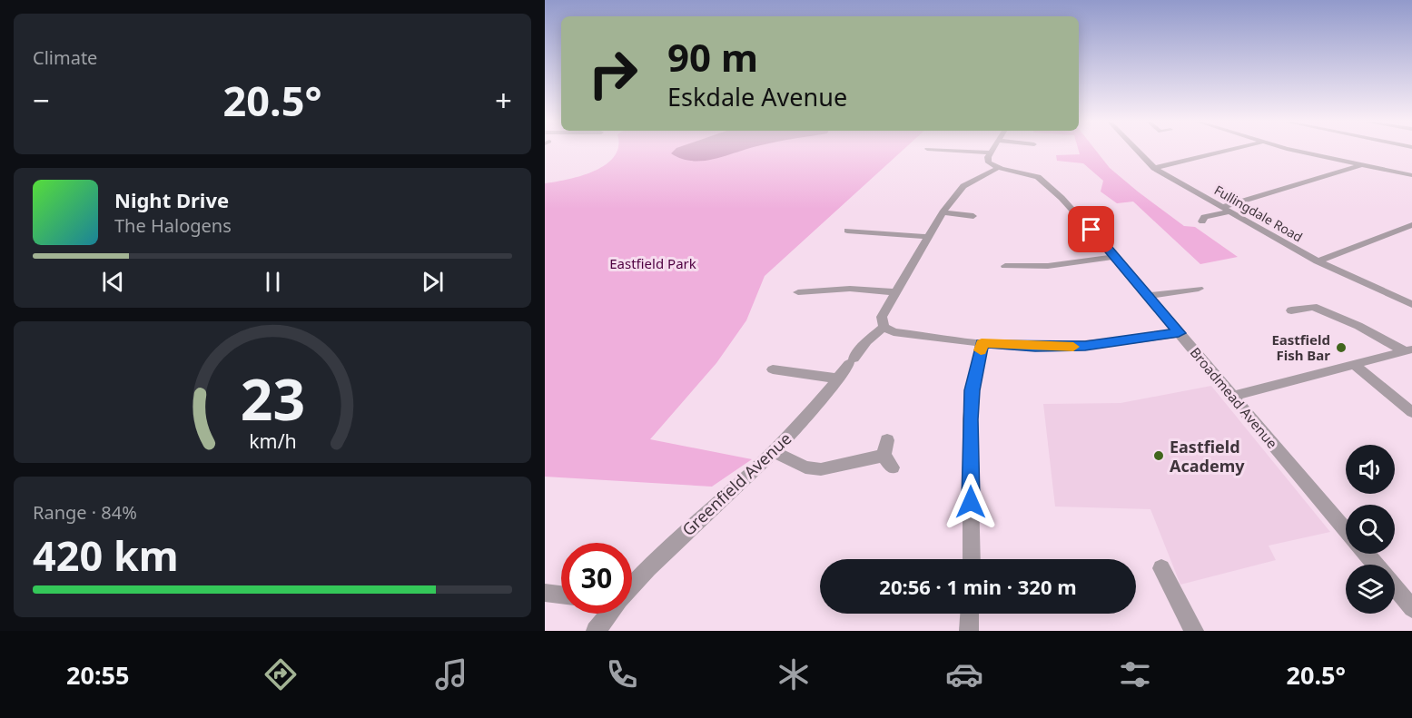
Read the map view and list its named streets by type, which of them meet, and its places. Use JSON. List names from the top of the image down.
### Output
{
  "streets": {
    "street": ["Fullingdale Road", "Broadmead Avenue", "Greenfield Avenue"]
  },
  "parks": ["Eastfield Park"],
  "places": ["Eastfield Fish Bar", "Eastfield Academy"],
  "page": {
    "tile": [
      "Climate",
      ["Range · 84%", "420 km"]
    ],
    "turn": ["90 m", "Eskdale Avenue"],
    "heat": ["−", "20.5°", "+"],
    "song": ["Night Drive", "The Halogens"],
    "limit": "30",
    "trip": "20:56 · 1 min · 320 m",
    "tabs": ["20:55", "20.5°"],
    "gauge": ["23", "km/h"]
  }
}
